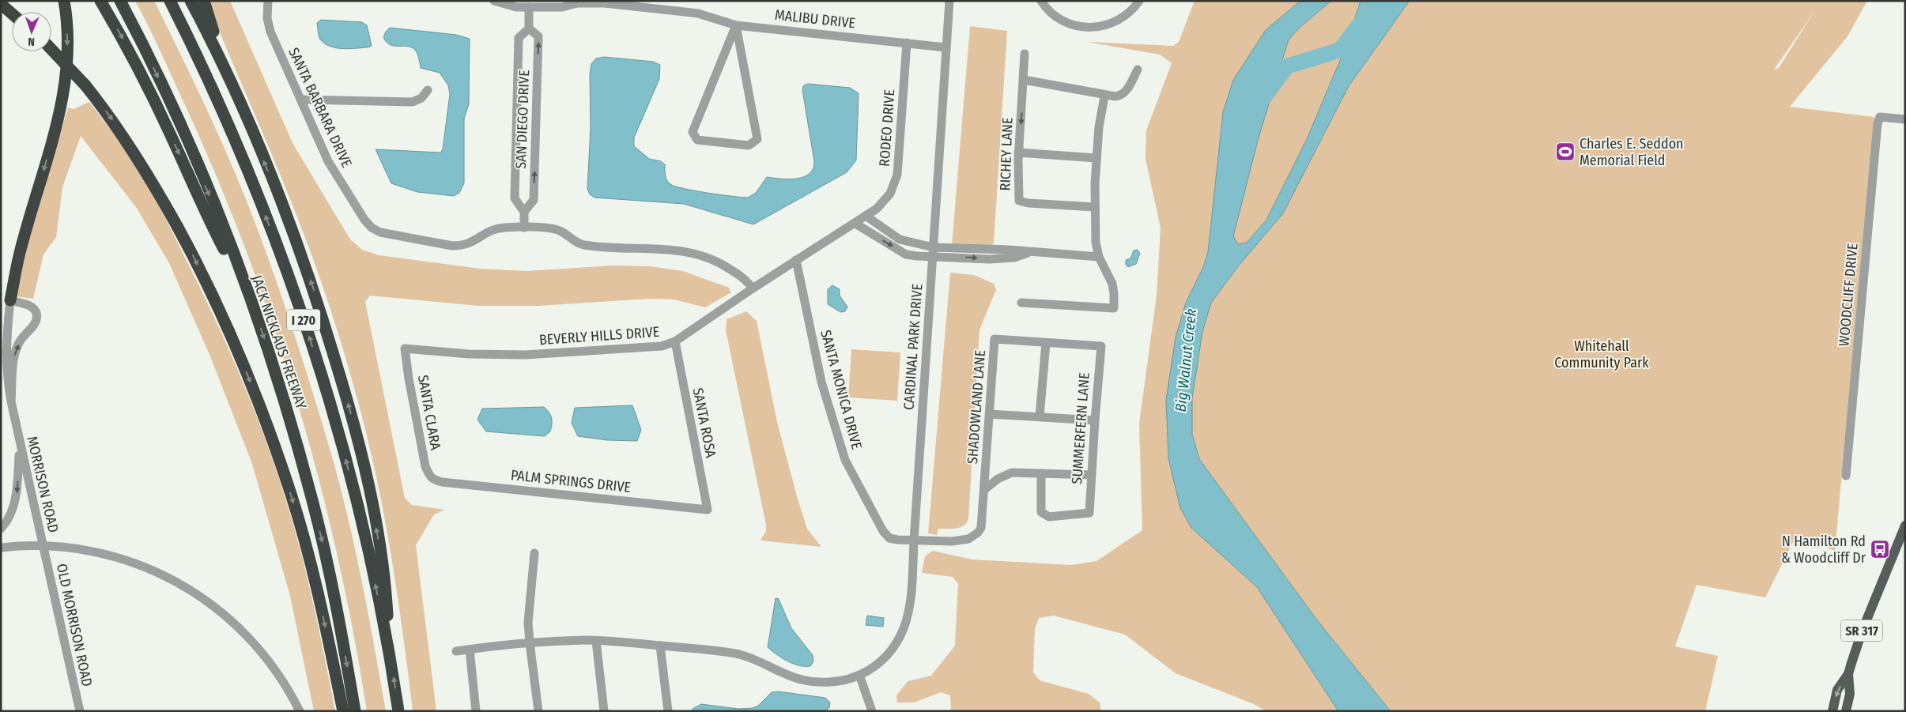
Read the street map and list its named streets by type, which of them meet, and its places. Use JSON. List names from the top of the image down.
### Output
{
  "streets": {
    "highway": ["I 270", "JACK NICKLAUS FREEWAY"],
    "main road": ["SR 317"],
    "street": [
      "MALIBU DRIVE",
      "SANTA BARBARA DRIVE",
      "SAN DIEGO DRIVE",
      "RODEO DRIVE",
      "RICHEY LANE",
      "WOODCLIFF DRIVE",
      "BEVERLY HILLS DRIVE",
      "CARDINAL PARK DRIVE",
      "SANTA MONICA DRIVE",
      "SHADOWLAND LANE",
      "SANTA CLARA",
      "SANTA ROSA",
      "SUMMERFERN LANE",
      "PALM SPRINGS DRIVE",
      "MORRISON ROAD",
      "OLD MORRISON ROAD"
    ]
  },
  "crossings": [
    ["MALIBU DRIVE", "RODEO DRIVE"],
    ["MALIBU DRIVE", "CARDINAL PARK DRIVE"],
    ["SANTA BARBARA DRIVE", "SAN DIEGO DRIVE"],
    ["SANTA BARBARA DRIVE", "BEVERLY HILLS DRIVE"],
    ["RODEO DRIVE", "BEVERLY HILLS DRIVE"],
    ["BEVERLY HILLS DRIVE", "SANTA MONICA DRIVE"],
    ["BEVERLY HILLS DRIVE", "SANTA CLARA"],
    ["BEVERLY HILLS DRIVE", "SANTA ROSA"],
    ["CARDINAL PARK DRIVE", "SANTA MONICA DRIVE"],
    ["SANTA MONICA DRIVE", "SHADOWLAND LANE"],
    ["SHADOWLAND LANE", "SUMMERFERN LANE"],
    ["SANTA CLARA", "PALM SPRINGS DRIVE"],
    ["SANTA ROSA", "PALM SPRINGS DRIVE"],
    ["MORRISON ROAD", "OLD MORRISON ROAD"]
  ],
  "water": ["Big Walnut Creek"],
  "parks": ["Whitehall Community Park"],
  "places": {
    "sports": ["Charles E. Seddon Memorial Field"],
    "bus stop": ["N Hamilton Rd & Woodcliff Dr"]
  },
  "north": "bottom"
}
